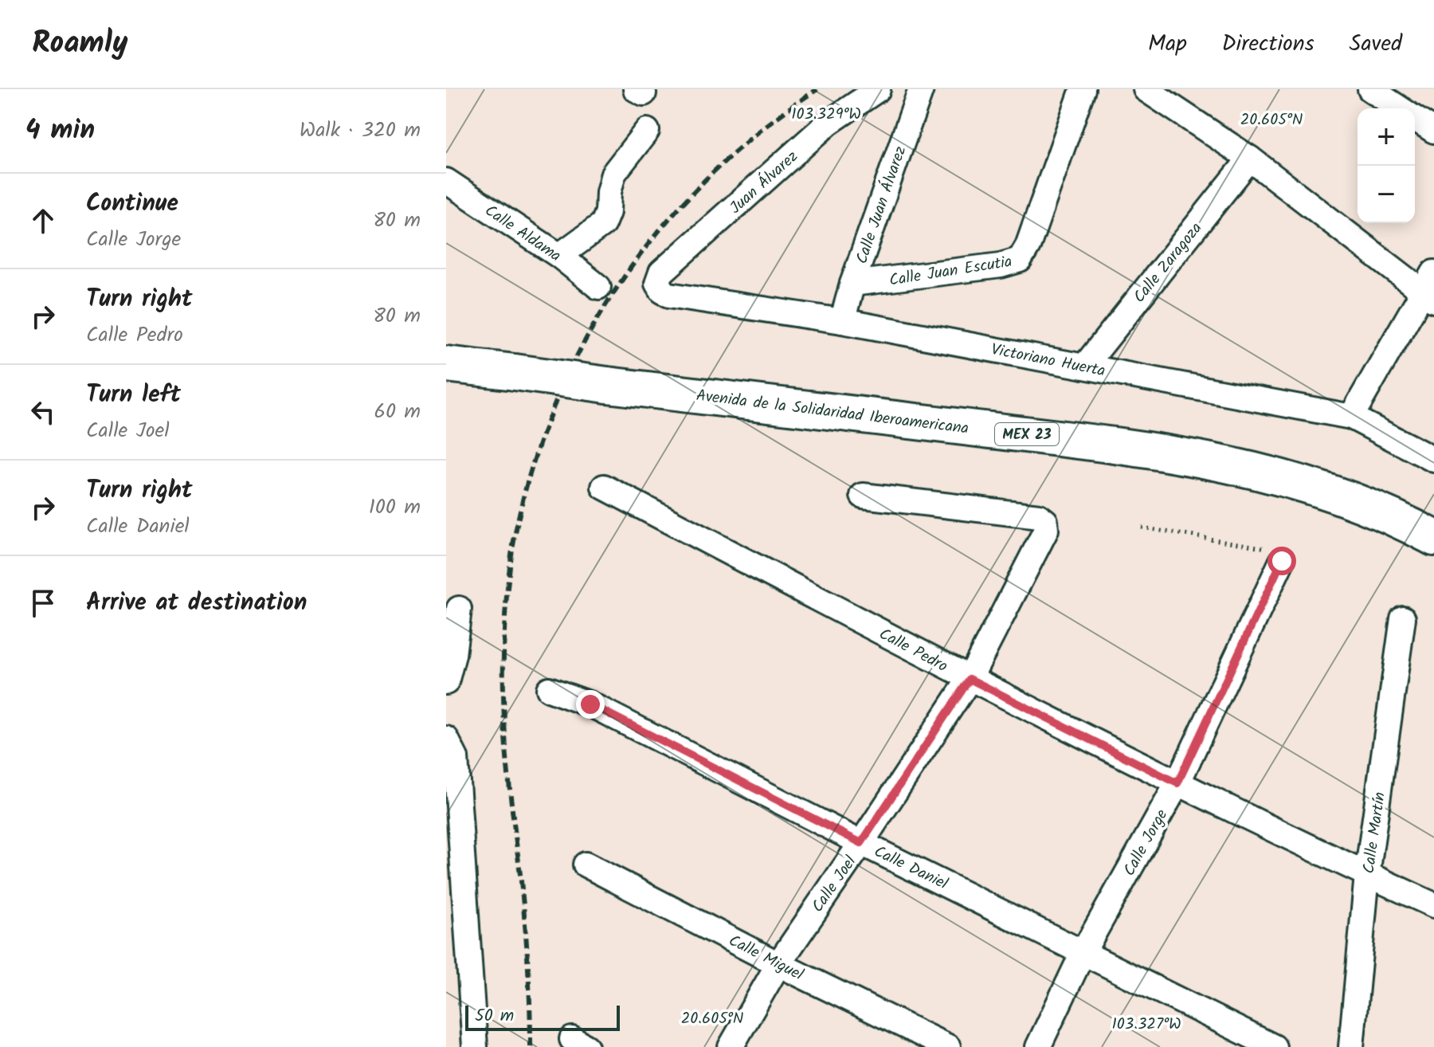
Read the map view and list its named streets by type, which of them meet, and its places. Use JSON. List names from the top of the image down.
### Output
{
  "streets": {
    "highway": ["Avenida de la Solidaridad Iberoamericana", "MEX 23"],
    "street": [
      "Juan Álvarez",
      "Calle Juan Álvarez",
      "Calle Aldama",
      "Calle Zaragoza",
      "Calle Juan Escutia",
      "Victoriano Huerta",
      "Calle Pedro",
      "Calle Martín",
      "Calle Jorge",
      "Calle Daniel",
      "Calle Joel",
      "Calle Miguel"
    ]
  },
  "crossings": [
    ["Juan Álvarez", "Victoriano Huerta"],
    ["Calle Juan Álvarez", "Calle Juan Escutia"],
    ["Calle Juan Álvarez", "Victoriano Huerta"],
    ["Calle Zaragoza", "Victoriano Huerta"],
    ["Calle Pedro", "Calle Martín"],
    ["Calle Pedro", "Calle Jorge"],
    ["Calle Pedro", "Calle Joel"],
    ["Calle Jorge", "Calle Daniel"],
    ["Calle Daniel", "Calle Joel"],
    ["Calle Joel", "Calle Miguel"]
  ],
  "scale_bar": "50 m",
  "page": {
    "header": "Roamly",
    "nav": ["Map", "Directions", "Saved"],
    "heading": ["4 min", "Walk · 320 m"],
    "map_buttons": ["+", "−"],
    "list": [
      ["Continue", "Calle Jorge", "80 m"],
      ["Turn right", "Calle Pedro", "80 m"],
      ["Turn left", "Calle Joel", "60 m"],
      ["Turn right", "Calle Daniel", "100 m"],
      "Arrive at destination"
    ],
    "scale": "50 m"
  },
  "coordinates": ["103.329°W", "20.605°N", "103.327°W"]
}
